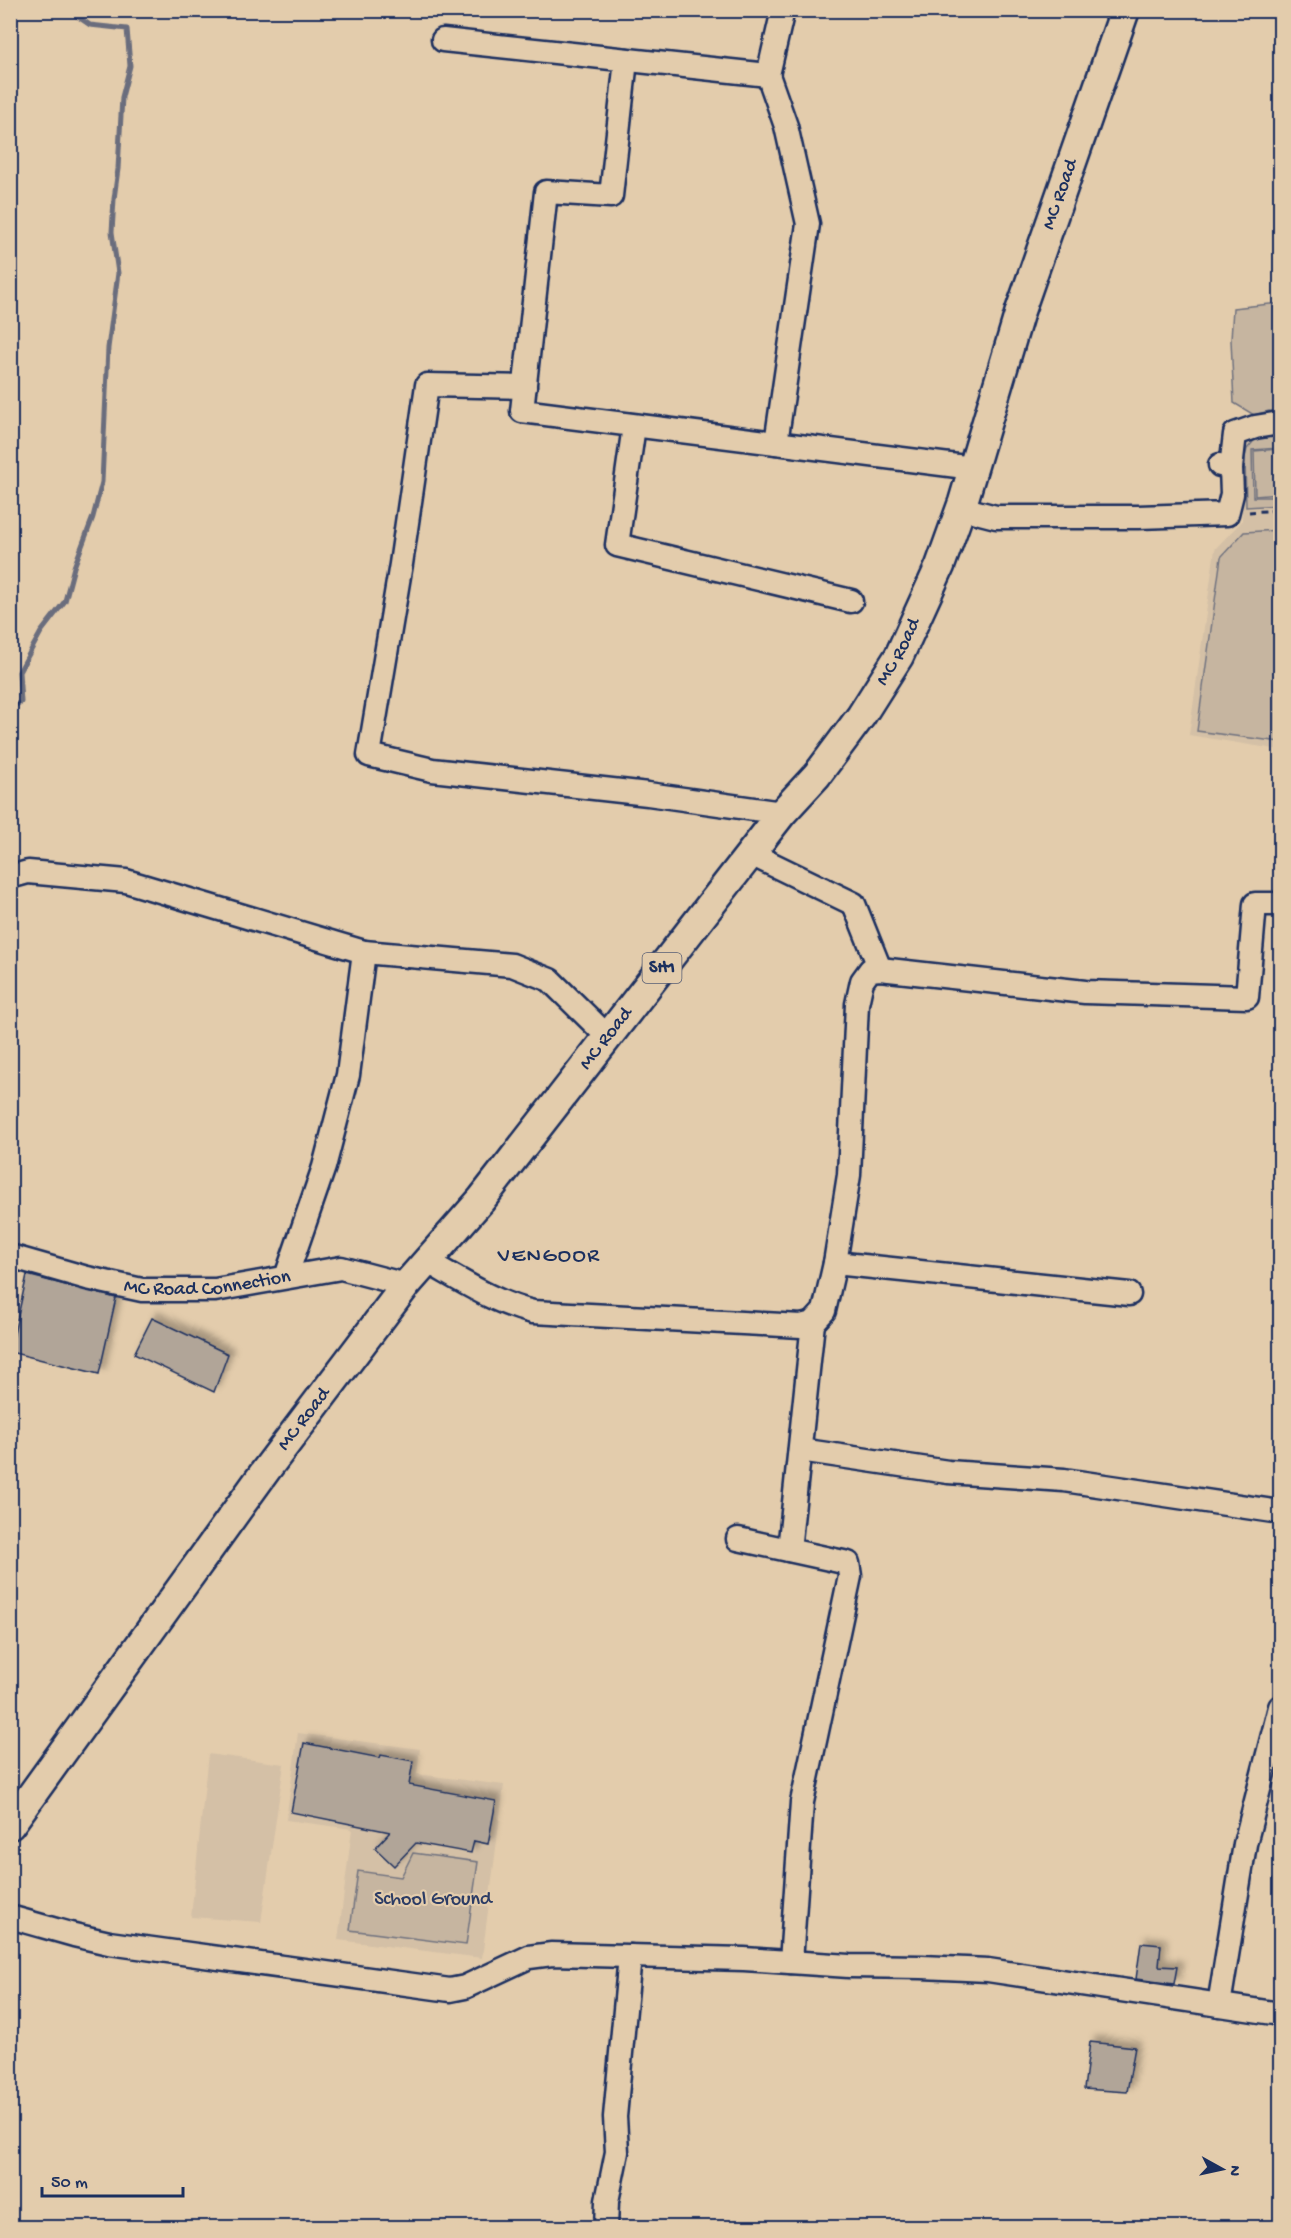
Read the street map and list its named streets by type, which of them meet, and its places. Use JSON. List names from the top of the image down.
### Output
{
  "streets": {
    "main road": ["MC Road", "SH1"],
    "street": ["MC Road Connection"]
  },
  "crossings": [
    ["MC Road", "MC Road Connection"]
  ],
  "districts": ["VENGOOR"],
  "parks": ["School Ground"],
  "scale_bar": "50 m",
  "north": "right"
}
